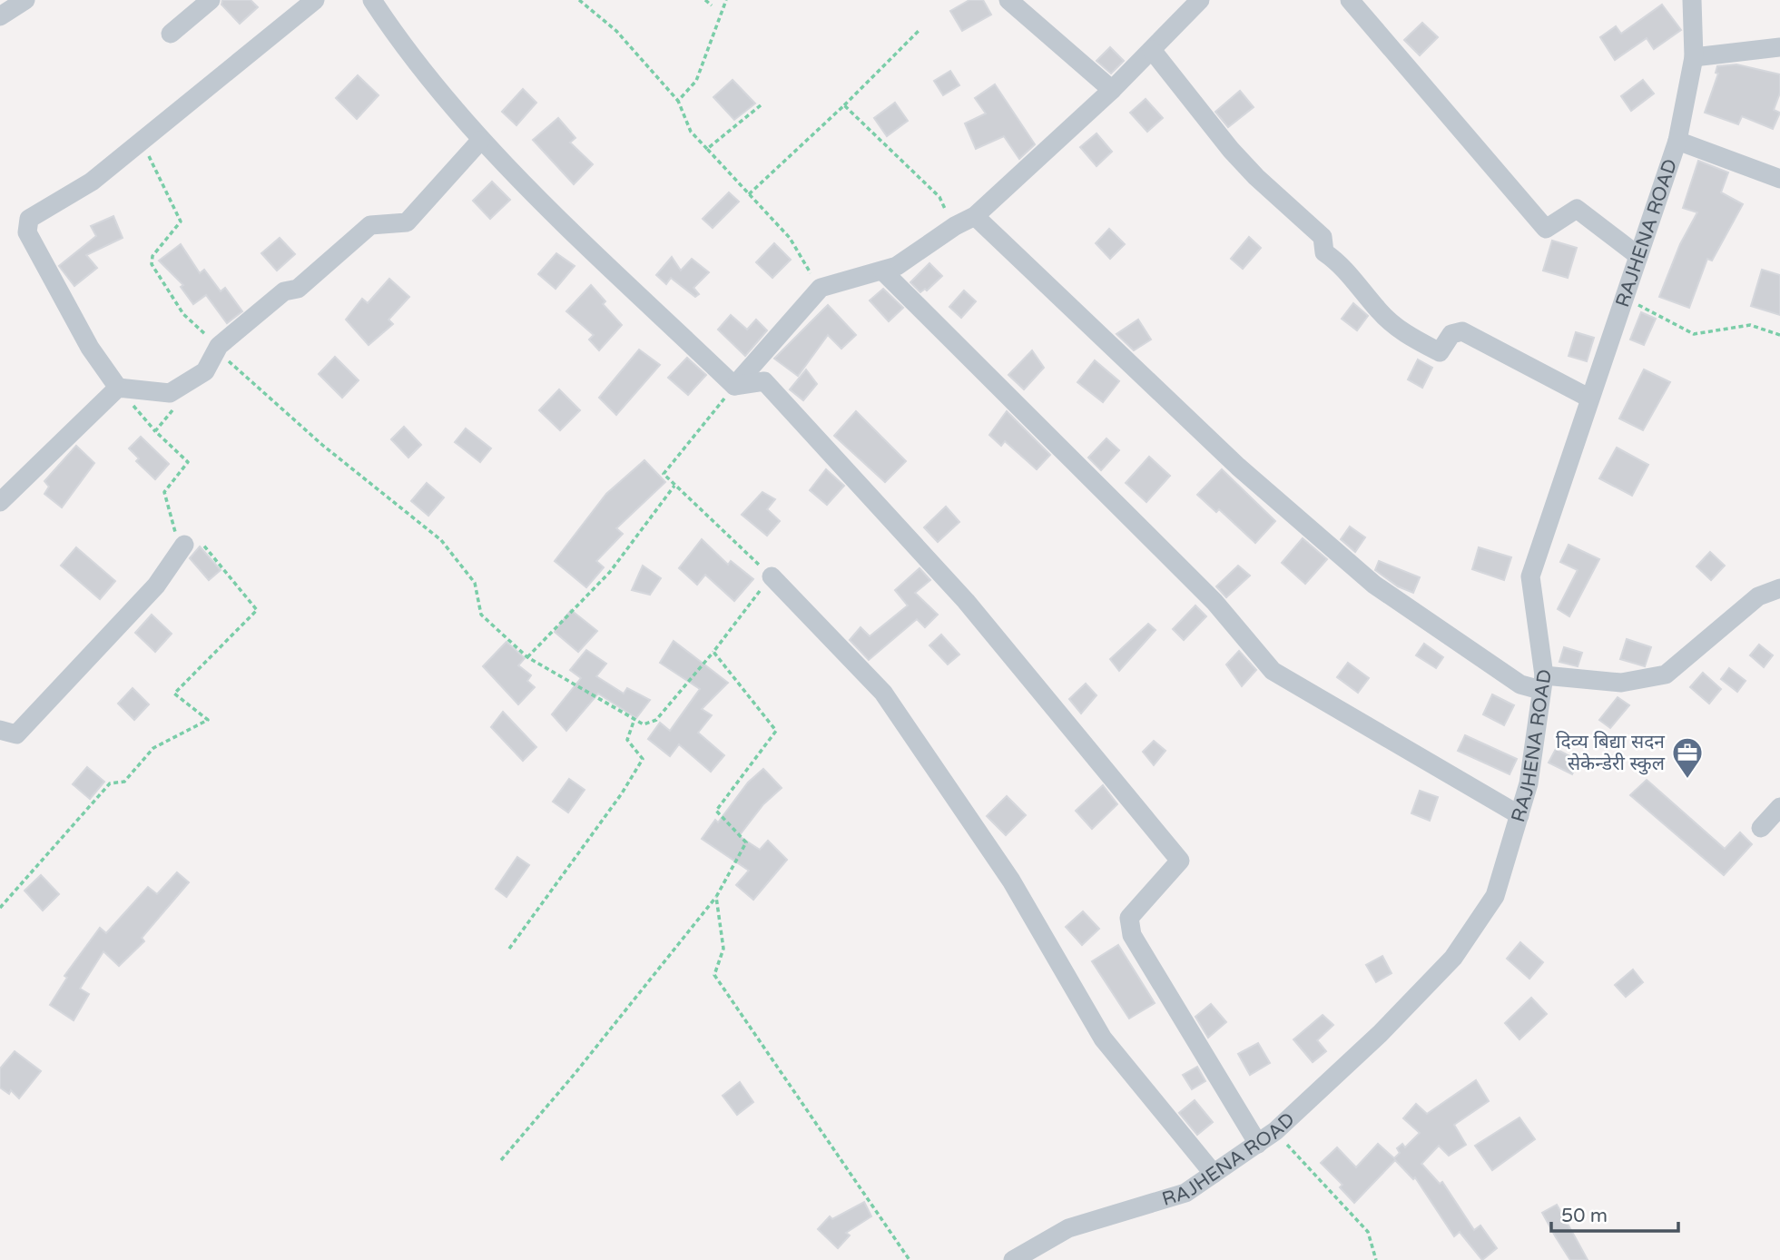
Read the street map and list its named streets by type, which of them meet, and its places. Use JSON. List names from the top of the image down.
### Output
{
  "streets": {
    "street": ["RAJHENA ROAD"]
  },
  "places": {
    "office": ["दिव्य बिद्या सदन सेकेन्डेरी स्कुल"]
  },
  "scale_bar": "50 m"
}
